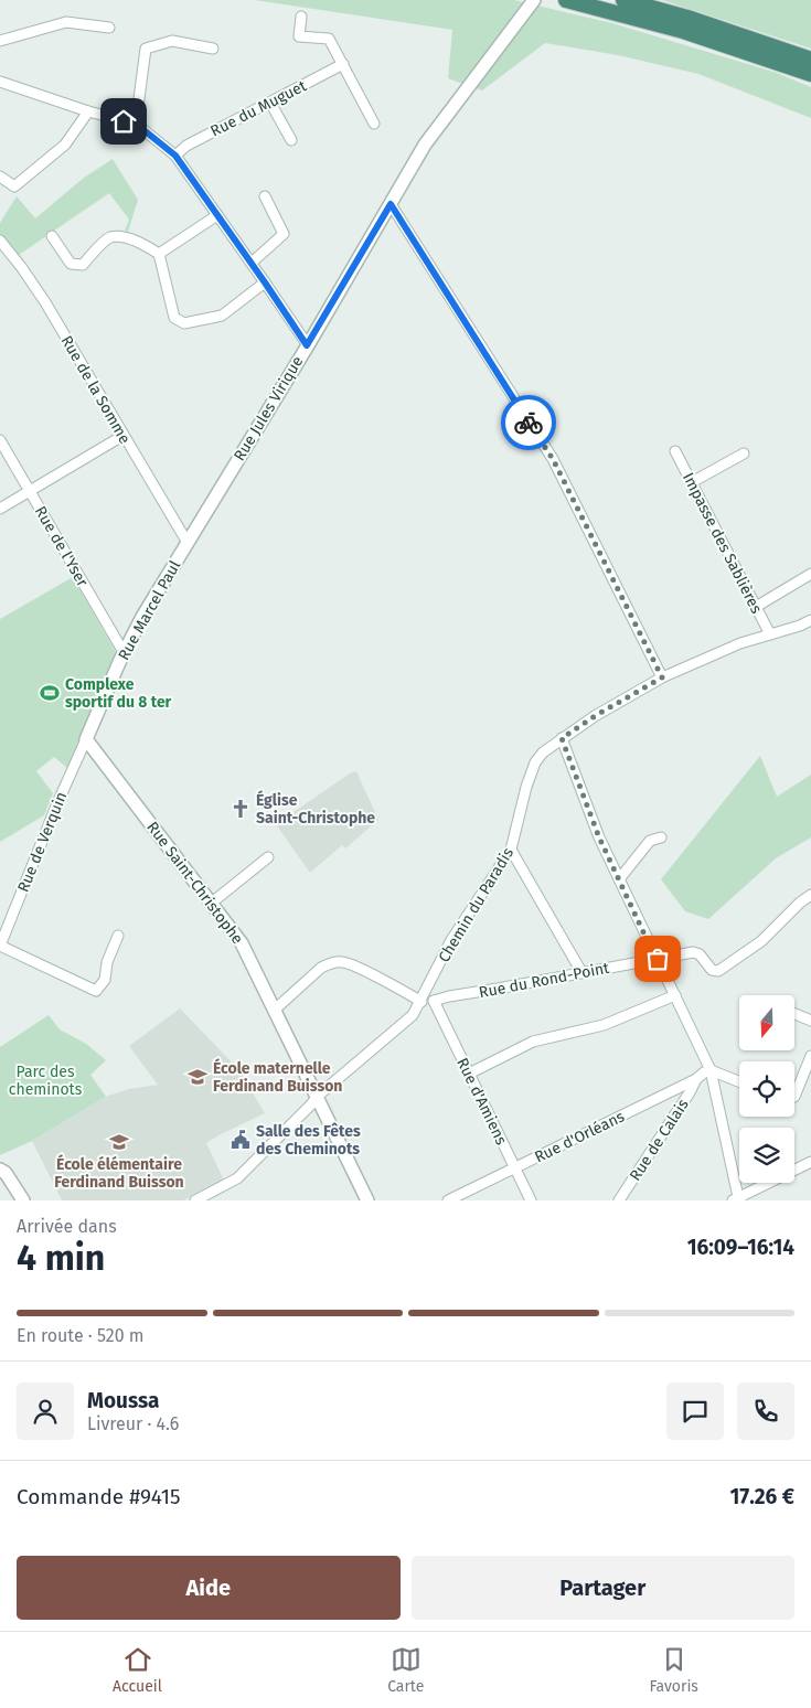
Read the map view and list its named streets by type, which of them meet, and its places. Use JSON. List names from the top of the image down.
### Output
{
  "streets": {
    "street": [
      "Rue du Muguet",
      "Rue de la Somme",
      "Rue Jules Virique",
      "Impasse des Sablières",
      "Rue de l'Yser",
      "Rue Marcel Paul",
      "Rue de Verquin",
      "Rue Saint-Christophe",
      "Chemin du Paradis",
      "Rue du Rond-Point",
      "Rue d'Amiens",
      "Rue d'Orléans",
      "Rue de Calais"
    ]
  },
  "crossings": [
    ["Rue de la Somme", "Rue Jules Virique"],
    ["Rue de la Somme", "Rue Marcel Paul"],
    ["Rue Jules Virique", "Rue Marcel Paul"],
    ["Impasse des Sablières", "Chemin du Paradis"],
    ["Rue de l'Yser", "Rue Marcel Paul"],
    ["Rue Marcel Paul", "Rue de Verquin"],
    ["Rue Marcel Paul", "Rue Saint-Christophe"],
    ["Rue de Verquin", "Rue Saint-Christophe"],
    ["Rue Saint-Christophe", "Chemin du Paradis"],
    ["Chemin du Paradis", "Rue du Rond-Point"],
    ["Chemin du Paradis", "Rue d'Amiens"],
    ["Rue du Rond-Point", "Rue d'Amiens"],
    ["Rue d'Amiens", "Rue d'Orléans"],
    ["Rue d'Orléans", "Rue de Calais"]
  ],
  "parks": ["Parc des cheminots"],
  "places": {
    "sports": ["Complexe sportif du 8 ter"],
    "church": ["Église Saint-Christophe"],
    "school or university": ["École maternelle Ferdinand Buisson", "École élémentaire Ferdinand Buisson"],
    "public building": ["Salle des Fêtes des Cheminots"]
  },
  "north": "bottom",
  "page": {
    "heading": ["4 min", "Arrivée dans", "16:09–16:14"],
    "panel": [
      "Moussa",
      "Livreur · 4.6",
      "Commande #9415",
      "17.26 €"
    ],
    "bar": "En route · 520 m",
    "buttons": ["Aide", "Partager"],
    "tabs": ["Accueil", "Carte", "Favoris"]
  }
}
